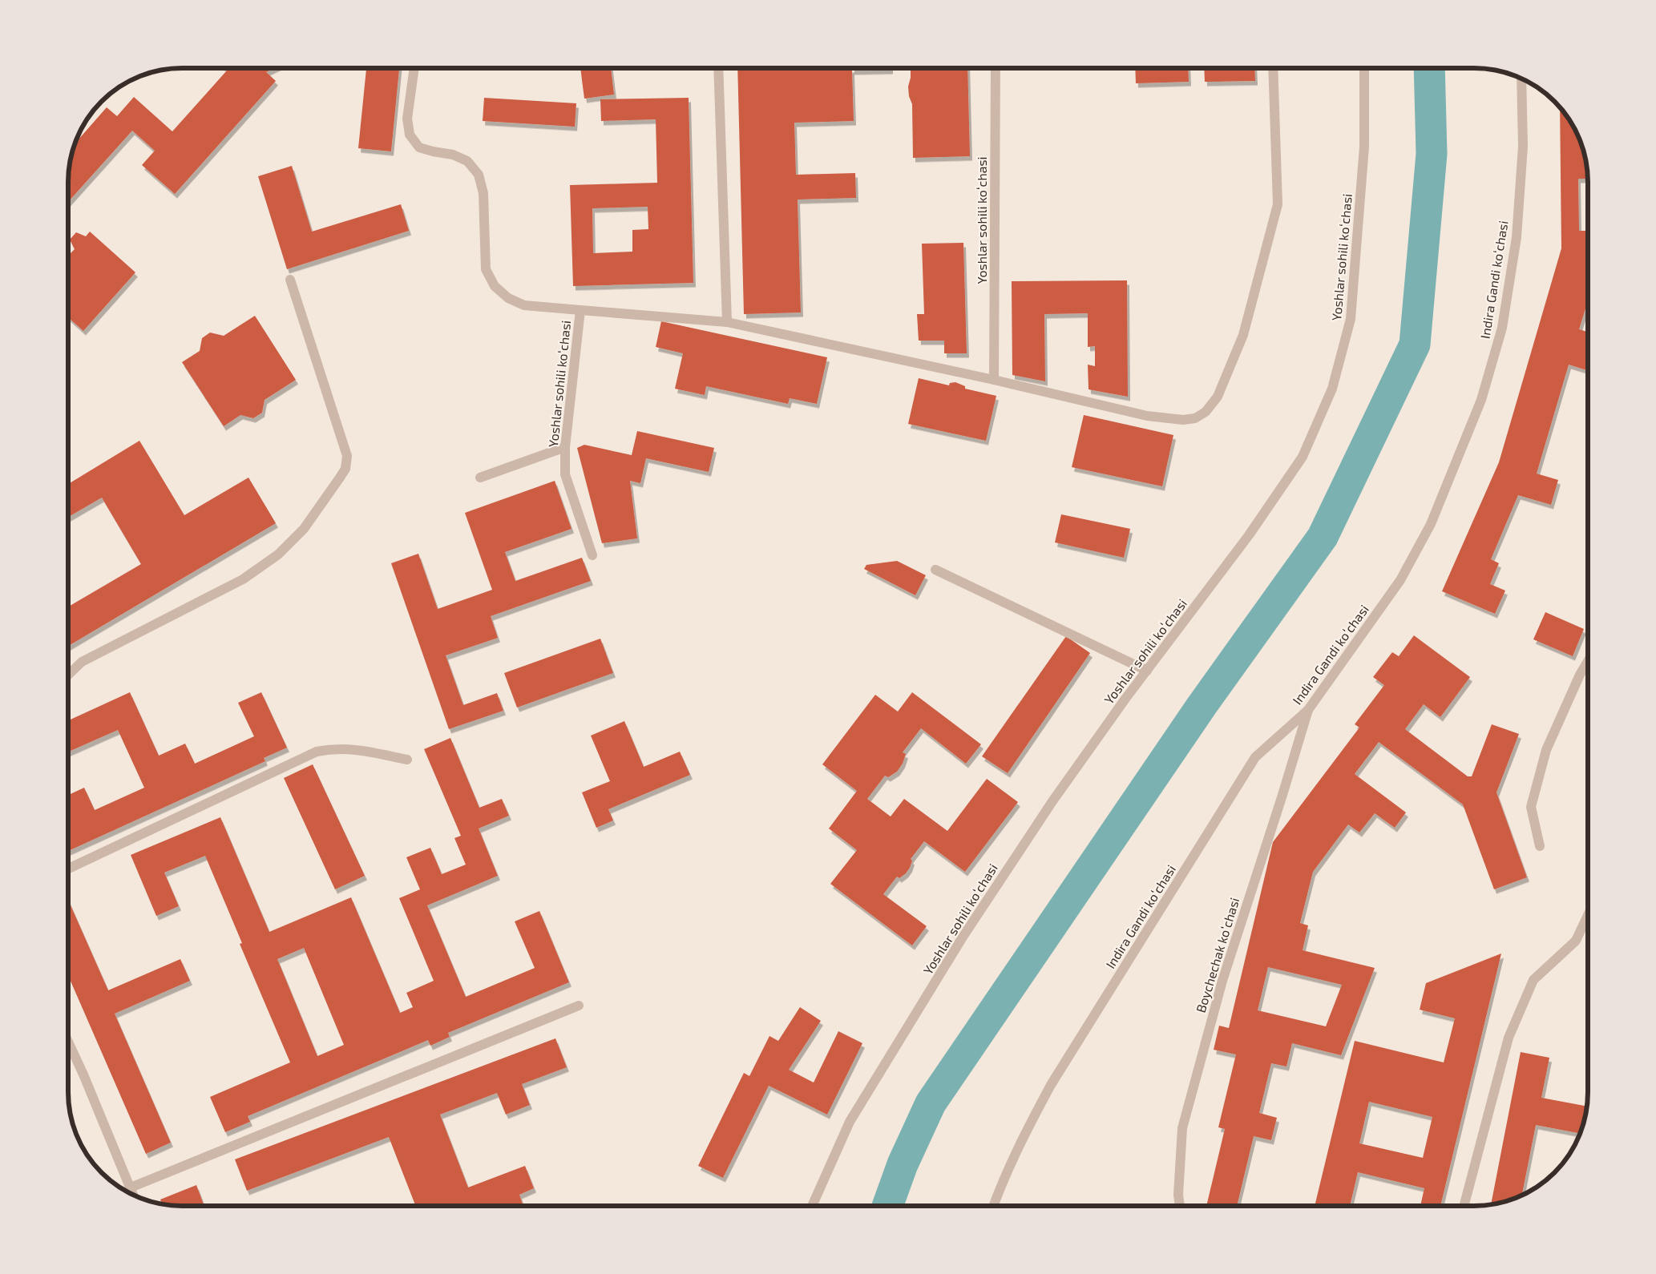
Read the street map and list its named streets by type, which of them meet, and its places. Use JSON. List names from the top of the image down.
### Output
{
  "streets": {
    "street": ["Yoshlar sohili koʻchasi", "Indira Gandi koʻchasi", "Boychechak koʻchasi"]
  },
  "crossings": [
    ["Indira Gandi koʻchasi", "Boychechak koʻchasi"]
  ]
}
